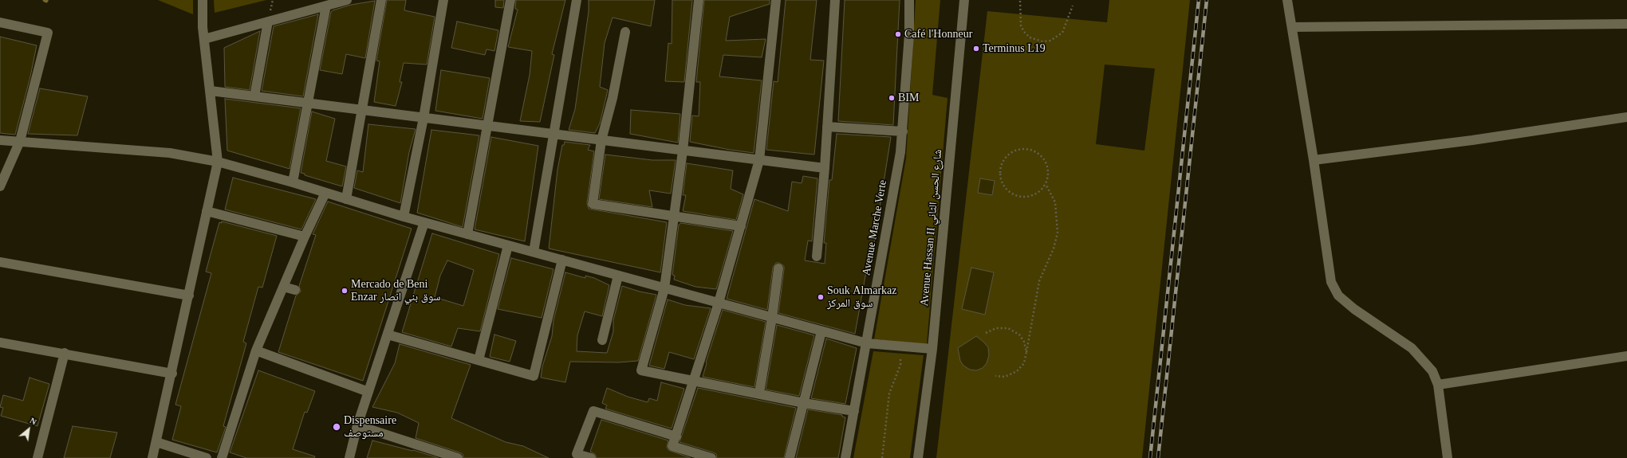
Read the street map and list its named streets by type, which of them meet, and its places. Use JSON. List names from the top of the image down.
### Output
{
  "streets": {
    "street": ["Avenue Marche Verte", "Avenue Hassan II شارع الحسن الثاني"]
  },
  "places": [
    "Café l'Honneur",
    "Terminus L19",
    "BIM",
    "Mercado de Beni Enzar سوق بني انصار",
    "Souk Almarkaz سوق المركز",
    "Dispensaire مستوصف"
  ],
  "north": "top right"
}
